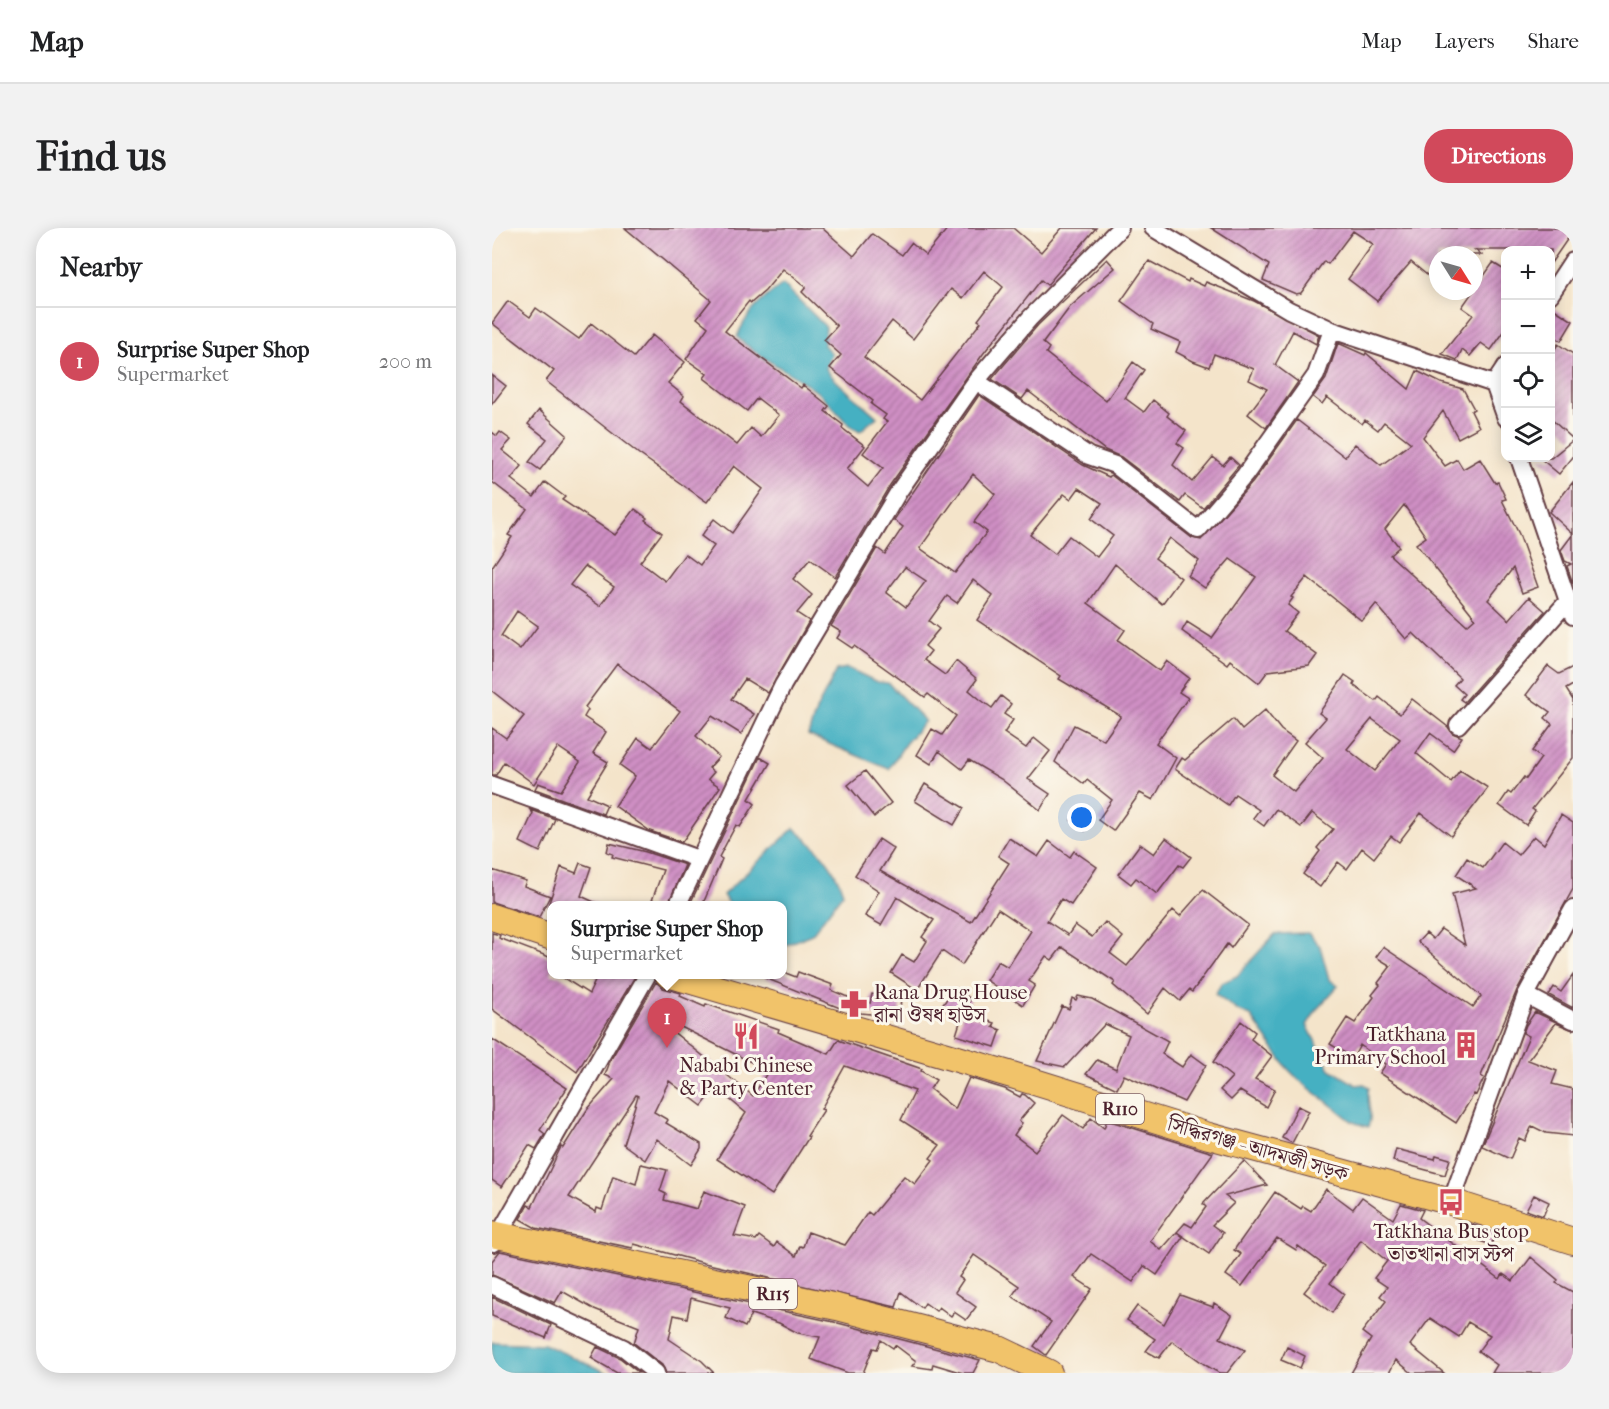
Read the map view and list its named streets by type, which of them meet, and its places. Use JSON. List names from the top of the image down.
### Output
{
  "streets": {
    "main road": ["R110", "সিদ্ধিরগঞ্জ - আদমজী সড়ক", "R115"]
  },
  "places": {
    "pharmacy": ["Rana Drug House রানা ঔষধ হাউস"],
    "restaurant": ["Nababi Chinese & Party Center"],
    "building": ["Tatkhana Primary School"],
    "bus stop": ["Tatkhana Bus stop তাতখানা বাস স্টপ"]
  },
  "north": "bottom right",
  "page": {
    "header": "Map",
    "nav": ["Map", "Layers", "Share"],
    "buttons": "Directions",
    "title": "Find us",
    "heading": "Nearby",
    "map_buttons": ["+", "−"],
    "list": [
      {
        "mark": "1",
        "name": "Surprise Super Shop",
        "note": "Supermarket",
        "value": "200 m"
      }
    ],
    "popup": ["Surprise Super Shop", "Supermarket"],
    "pins": "1"
  }
}
